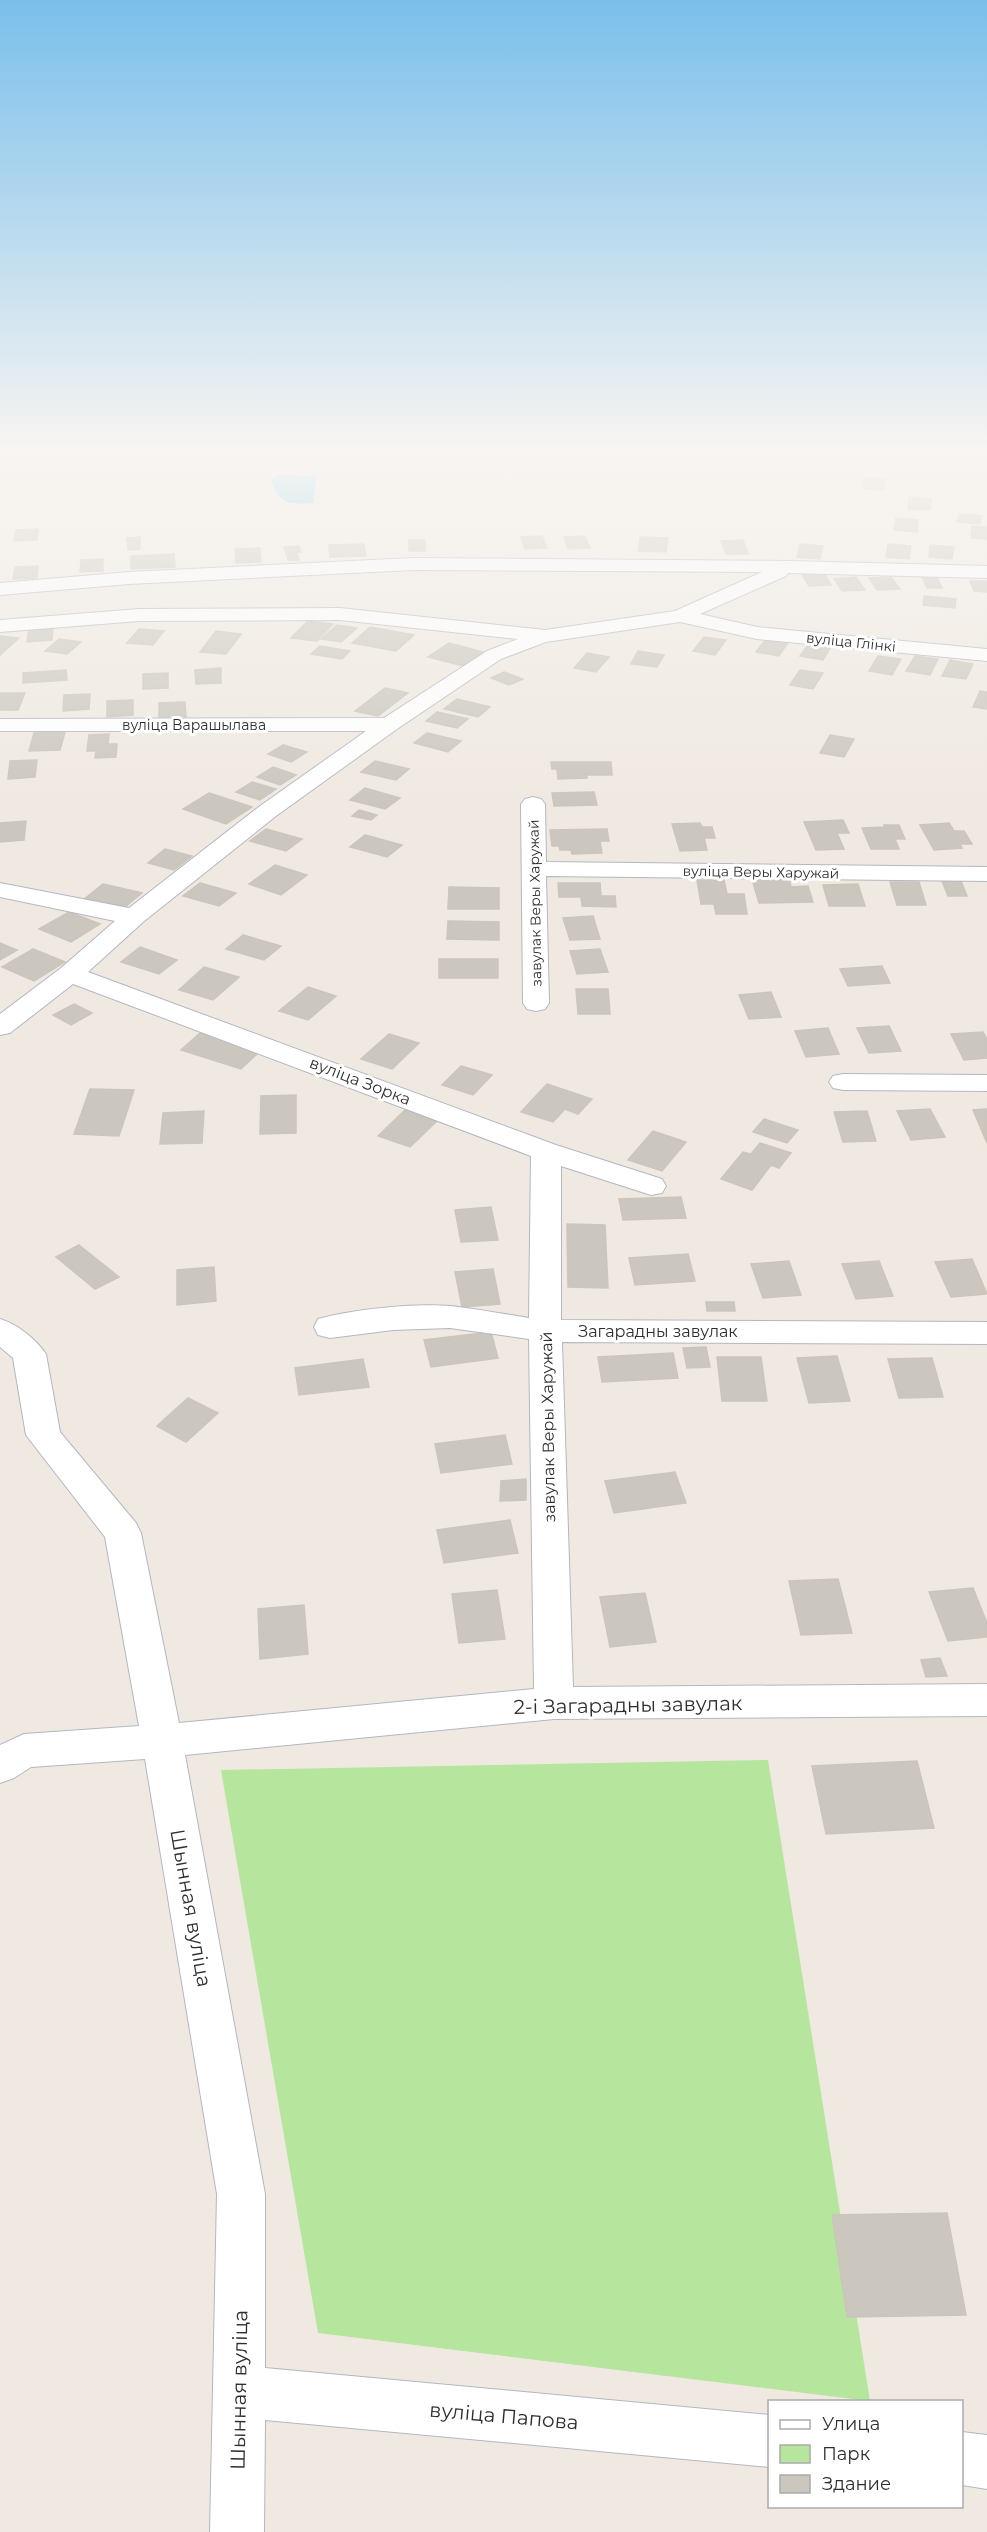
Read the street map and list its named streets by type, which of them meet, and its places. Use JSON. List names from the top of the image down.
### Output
{
  "streets": {
    "street": [
      "вуліца Глінкі",
      "вуліца Варашылава",
      "вуліца Веры Харужай",
      "завулак Веры Харужай",
      "вуліца Зорка",
      "Загарадны завулак",
      "2-і Загарадны завулак",
      "Шынная вуліца",
      "вуліца Папова"
    ]
  },
  "crossings": [
    ["вуліца Веры Харужай", "завулак Веры Харужай"],
    ["завулак Веры Харужай", "вуліца Зорка"],
    ["завулак Веры Харужай", "Загарадны завулак"],
    ["завулак Веры Харужай", "2-і Загарадны завулак"],
    ["2-і Загарадны завулак", "Шынная вуліца"],
    ["Шынная вуліца", "вуліца Папова"]
  ],
  "legend": ["Улица", "Парк", "Здание"]
}
